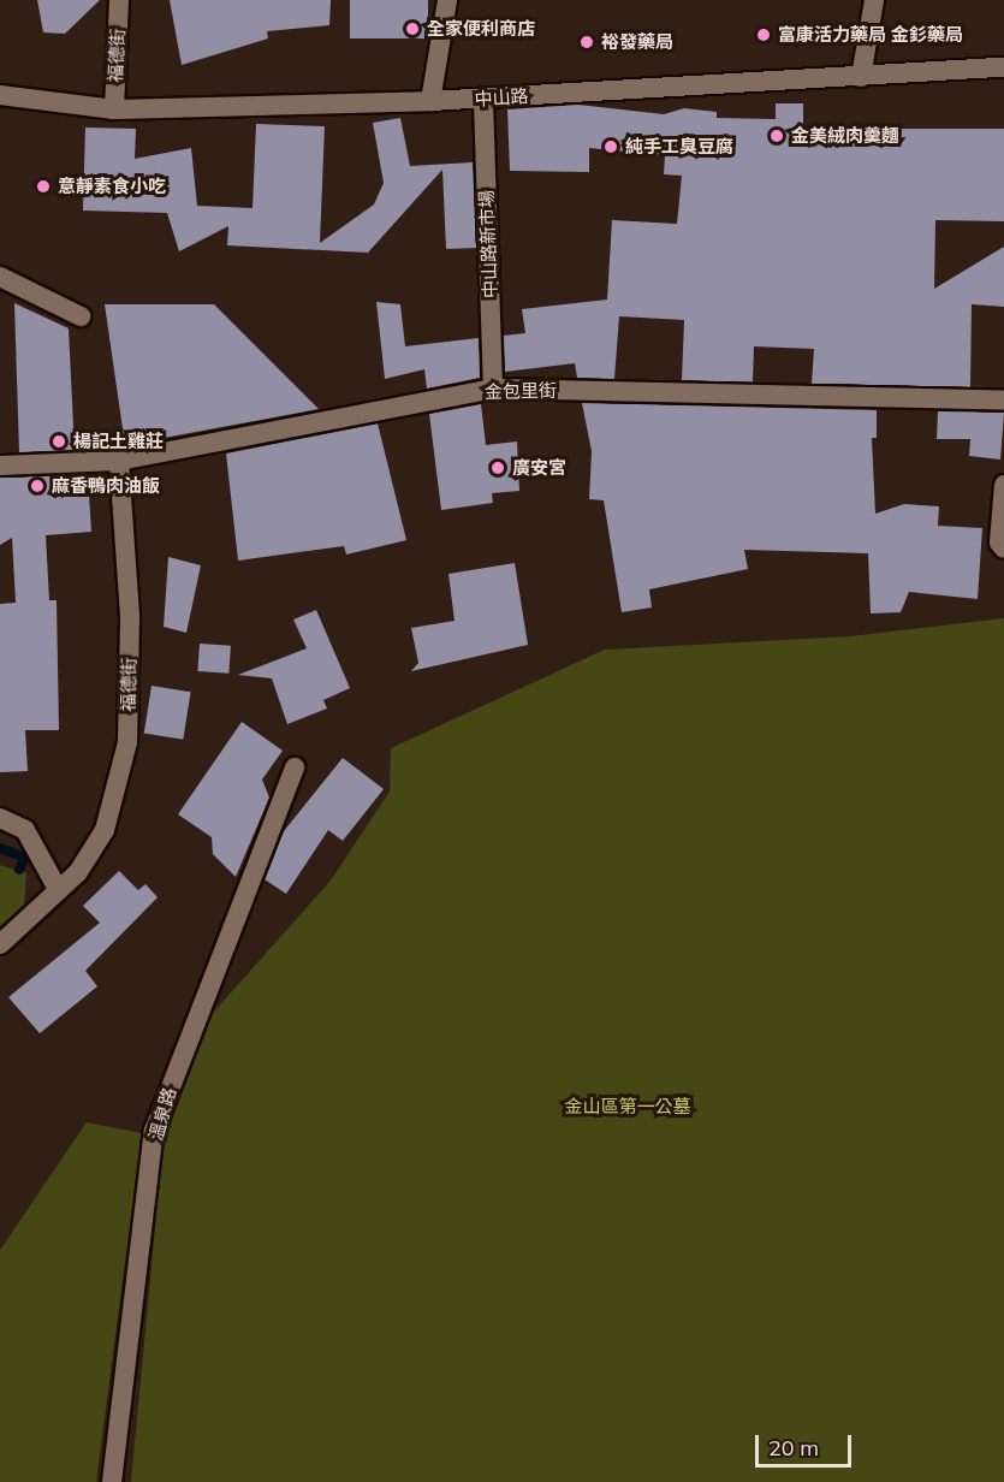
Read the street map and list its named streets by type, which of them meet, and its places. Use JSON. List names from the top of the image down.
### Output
{
  "streets": {
    "street": [
      "福德街",
      "中山路",
      "中山路新市場",
      "金包里街",
      "溫泉路"
    ]
  },
  "crossings": [
    ["福德街", "中山路"],
    ["福德街", "金包里街"],
    ["中山路", "中山路新市場"],
    ["中山路新市場", "金包里街"]
  ],
  "parks": ["金山區第一公墓"],
  "places": [
    "全家便利商店",
    "富康活力藥局 金釤藥局",
    "裕發藥局",
    "金美絨肉羹麵",
    "純手工臭豆腐",
    "意靜素食小吃",
    "楊記土雞莊",
    "廣安宮",
    "麻香鴨肉油飯"
  ],
  "scale_bar": "20 m"
}
